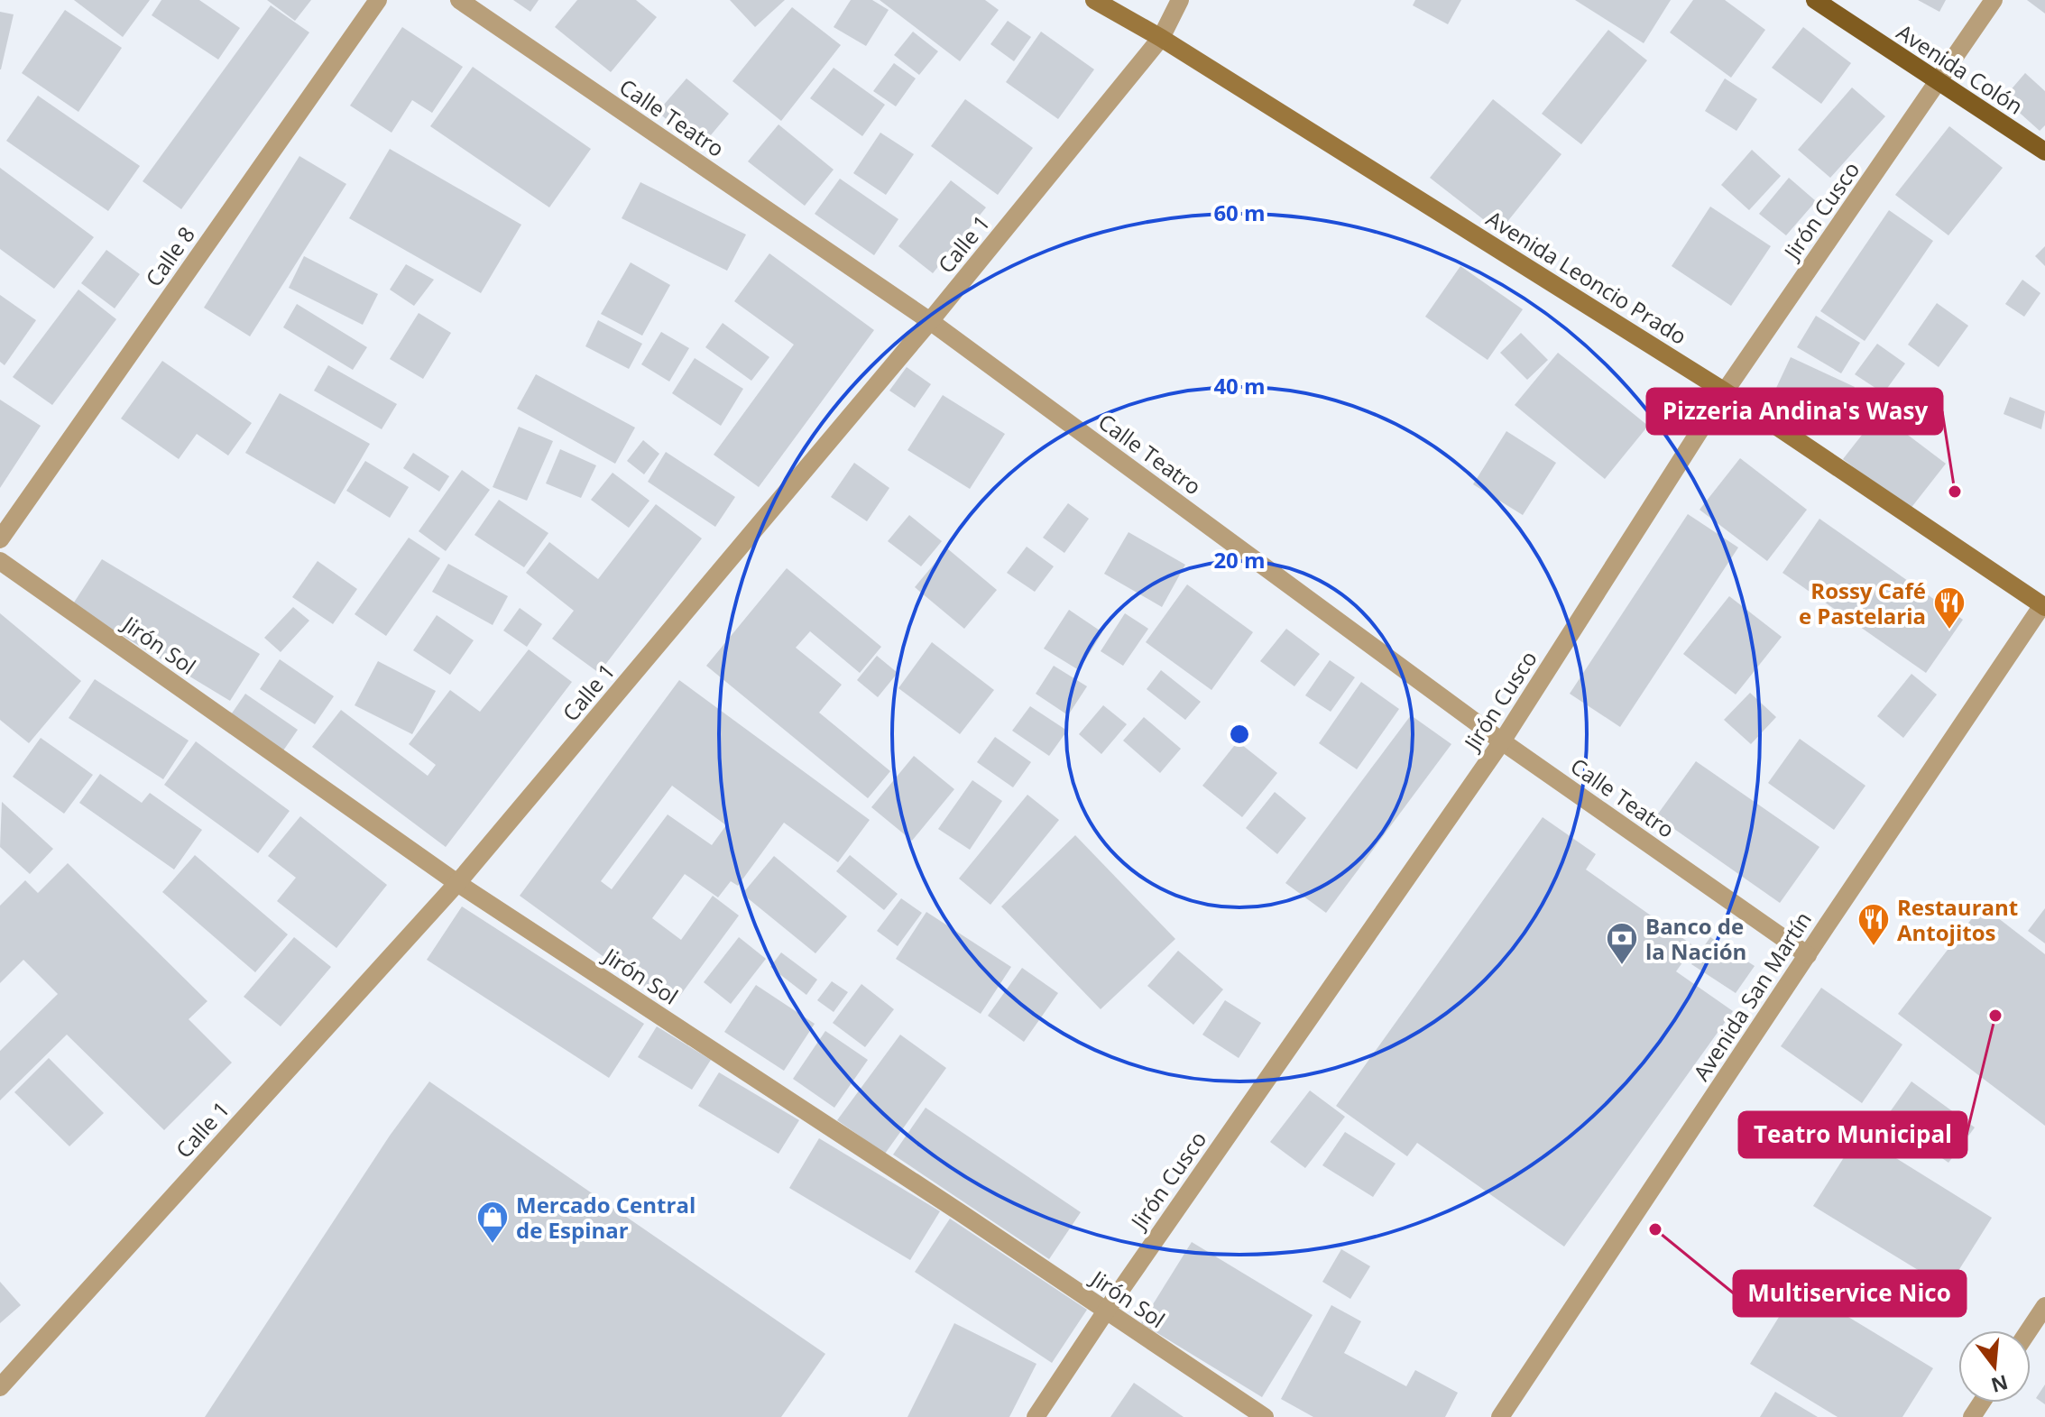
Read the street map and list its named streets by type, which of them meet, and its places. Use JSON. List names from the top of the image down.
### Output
{
  "streets": {
    "main road": ["Avenida Colón", "Avenida Leoncio Prado"],
    "street": [
      "Calle Teatro",
      "Jirón Cusco",
      "Calle 1",
      "Calle 8",
      "Jirón Sol",
      "Avenida San Martín"
    ]
  },
  "crossings": [
    ["Avenida Colón", "Jirón Cusco"],
    ["Calle Teatro", "Jirón Cusco"],
    ["Calle Teatro", "Calle 1"],
    ["Calle Teatro", "Avenida San Martín"],
    ["Jirón Cusco", "Avenida Leoncio Prado"],
    ["Jirón Cusco", "Jirón Sol"],
    ["Calle 1", "Avenida Leoncio Prado"],
    ["Calle 1", "Jirón Sol"],
    ["Avenida Leoncio Prado", "Avenida San Martín"]
  ],
  "places": {
    "other": ["Pizzeria Andina's Wasy", "Teatro Municipal", "Multiservice Nico"],
    "restaurant": ["Rossy Café e Pastelaria", "Restaurant Antojitos"],
    "bank": ["Banco de la Nación"],
    "shop": ["Mercado Central de Espinar"]
  },
  "north": "bottom",
  "rings": ["60 m", "40 m", "20 m"]
}
